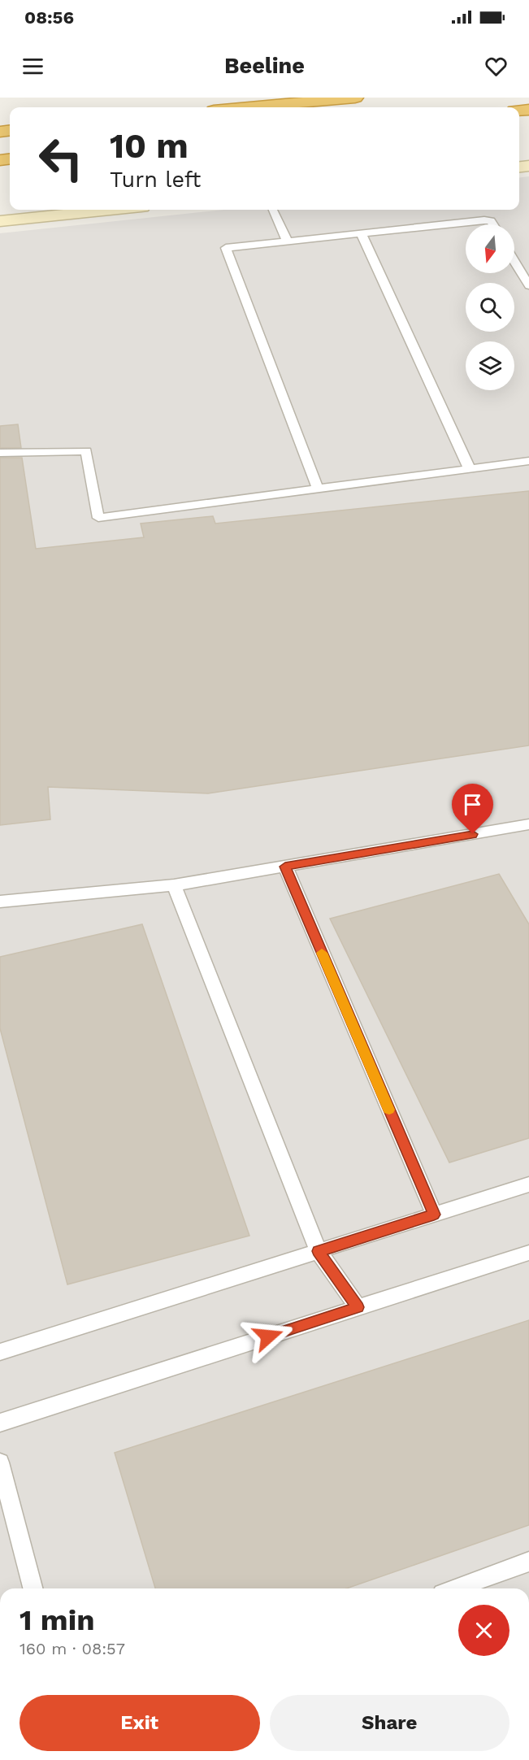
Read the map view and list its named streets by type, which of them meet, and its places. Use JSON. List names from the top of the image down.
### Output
{
  "north": "bottom",
  "page": {
    "status": "08:56",
    "header": "Beeline",
    "turn": ["10 m", "Turn left"],
    "heading": ["1 min", "160 m · 08:57"],
    "buttons": ["Exit", "Share"]
  }
}
